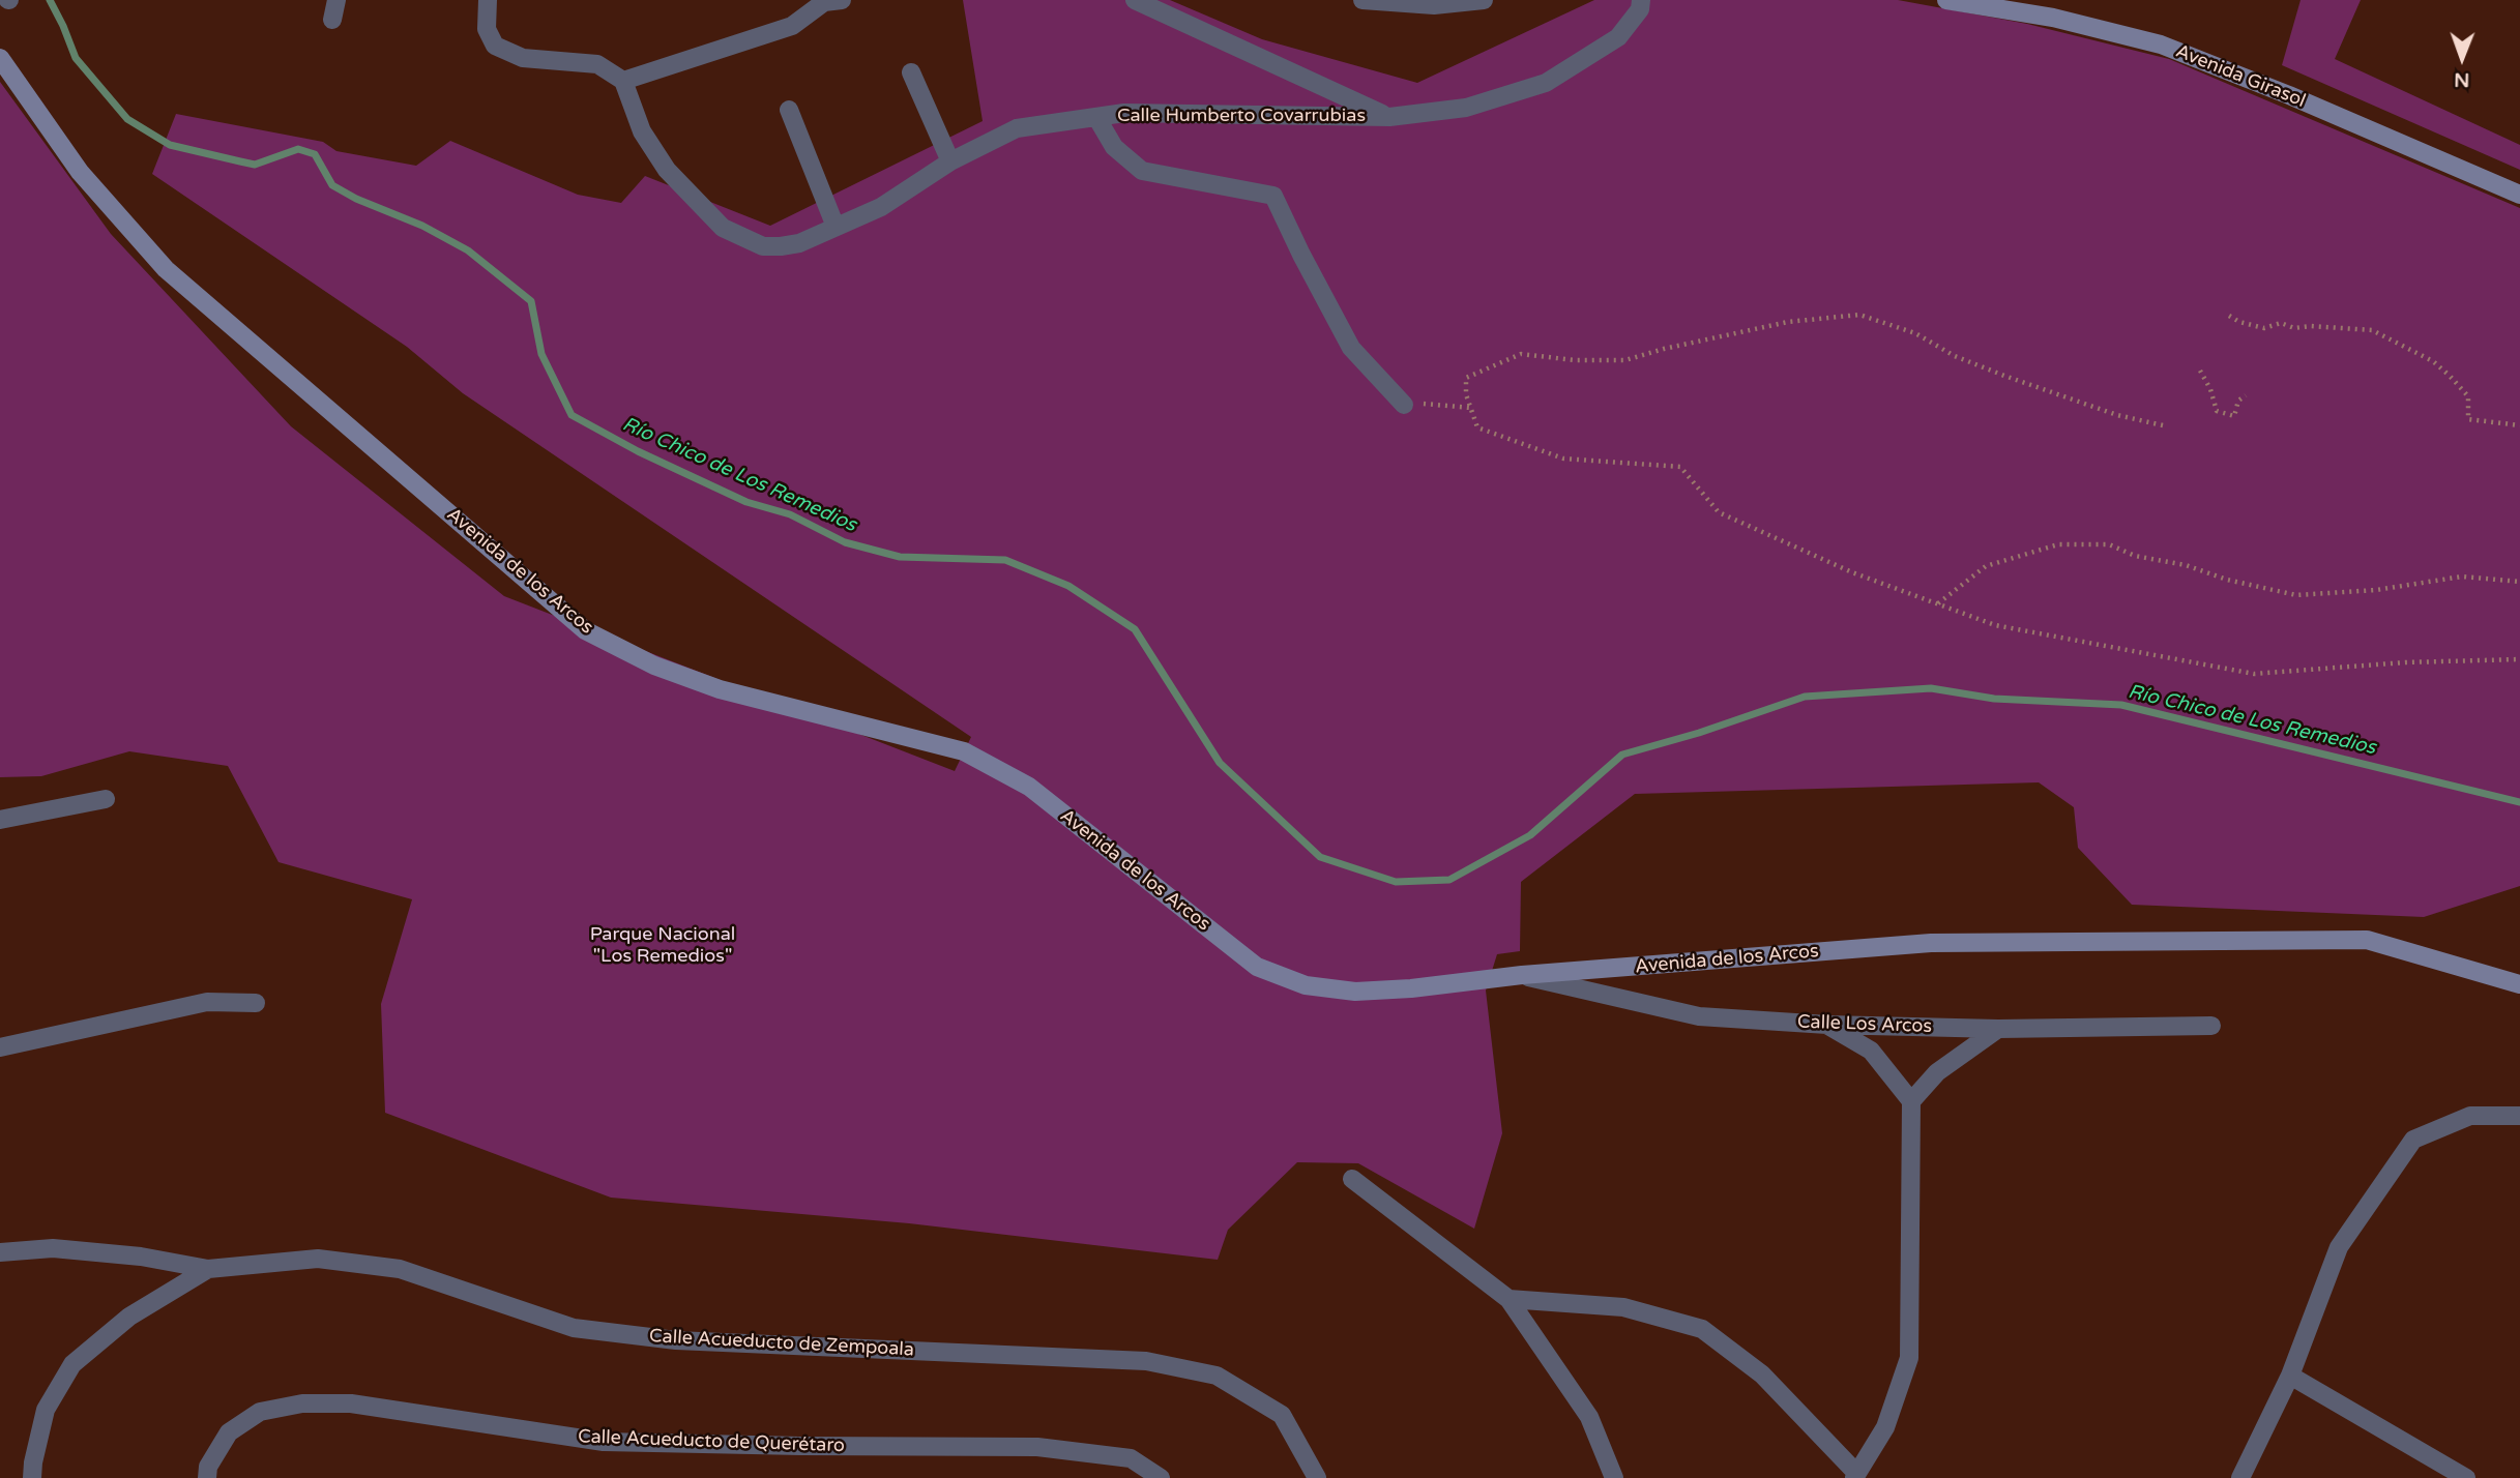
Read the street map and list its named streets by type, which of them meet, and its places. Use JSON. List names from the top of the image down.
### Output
{
  "streets": {
    "main road": ["Avenida Girasol", "Avenida de los Arcos"],
    "street": [
      "Calle Humberto Covarrubias",
      "Calle Los Arcos",
      "Calle Acueducto de Zempoala",
      "Calle Acueducto de Querétaro"
    ]
  },
  "crossings": [
    ["Avenida de los Arcos", "Calle Los Arcos"]
  ],
  "water": ["Río Chico de Los Remedios"],
  "parks": ["Parque Nacional \"Los Remedios\""],
  "north": "bottom"
}
